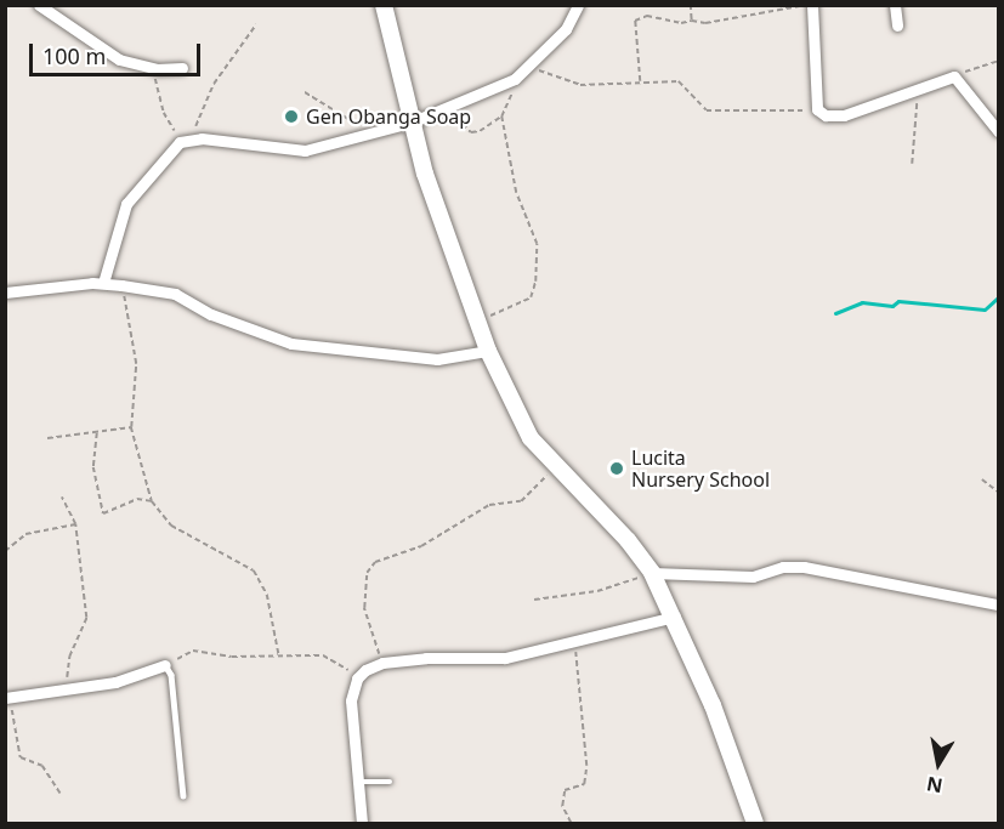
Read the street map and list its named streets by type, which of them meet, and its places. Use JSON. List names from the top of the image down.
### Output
{
  "places": ["Gen Obanga Soap", "Lucita Nursery School"],
  "scale_bar": "100 m",
  "north": "bottom"
}
